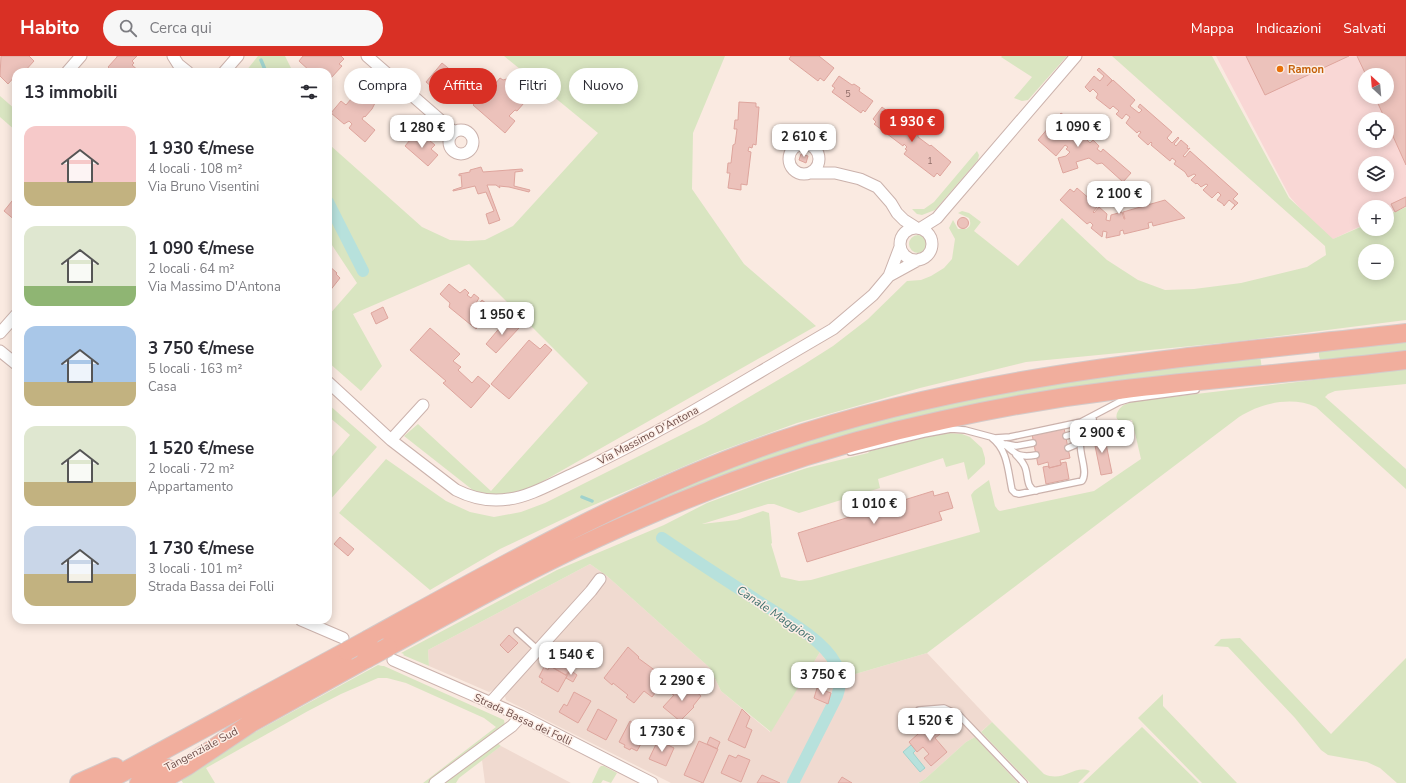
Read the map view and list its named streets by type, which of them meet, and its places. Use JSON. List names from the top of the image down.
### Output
{
  "streets": {
    "highway": ["Tangenziale Sud"],
    "street": ["Via Massimo D'Antona", "Strada Bassa dei Folli"]
  },
  "water": ["Canale Maggiore"],
  "places": ["Ramon"],
  "house_numbers": ["5", "1"],
  "north": "top left",
  "page": {
    "header": "Habito",
    "search": "Cerca qui",
    "nav": ["Mappa", "Indicazioni", "Salvati"],
    "map_buttons": ["+", "−"],
    "chip": [
      "Compra",
      "Affitta",
      "Filtri",
      "Nuovo"
    ],
    "heading": "13 immobili",
    "price": [
      "1 930 €",
      "1 090 €",
      "1 280 €",
      "2 610 €",
      "2 100 €",
      "1 950 €",
      "2 900 €",
      "1 010 €",
      "1 540 €",
      "3 750 €",
      "2 290 €",
      "1 520 €",
      "1 730 €"
    ],
    "list": [
      {
        "name": "1 930 €/mese",
        "note": "4 locali · 108 m² · Via Bruno Visentini"
      },
      {
        "name": "1 090 €/mese",
        "note": "2 locali · 64 m² · Via Massimo D'Antona"
      },
      {
        "name": "3 750 €/mese",
        "note": "5 locali · 163 m² · Casa"
      },
      {
        "name": "1 520 €/mese",
        "note": "2 locali · 72 m² · Appartamento"
      },
      {
        "name": "1 730 €/mese",
        "note": "3 locali · 101 m² · Strada Bassa dei Folli"
      }
    ]
  }
}
